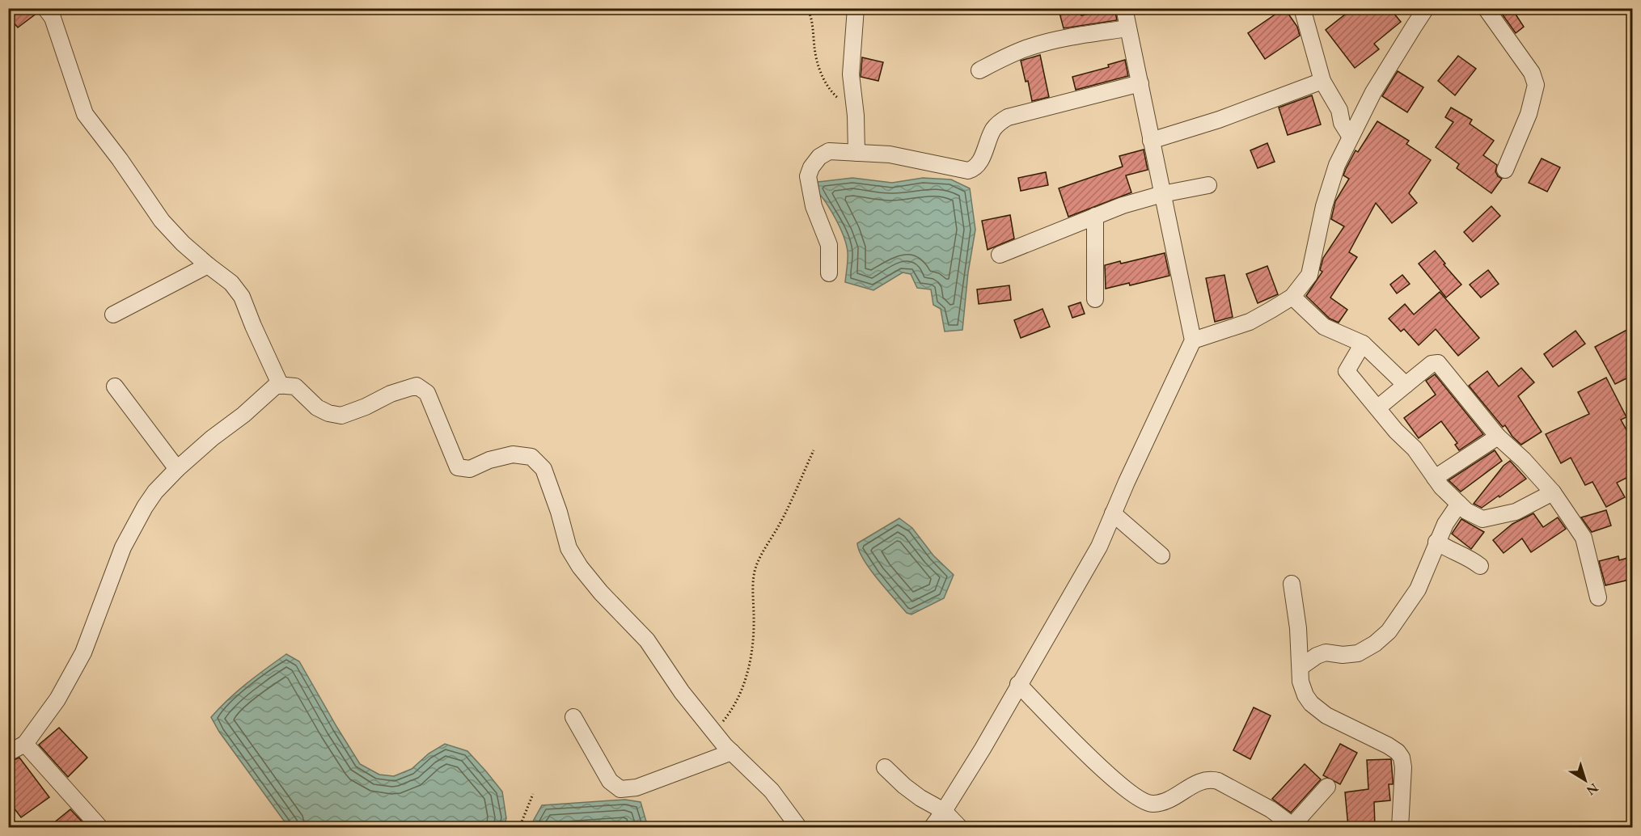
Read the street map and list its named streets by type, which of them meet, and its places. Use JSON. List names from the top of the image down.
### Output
{
  "north": "bottom right"
}
